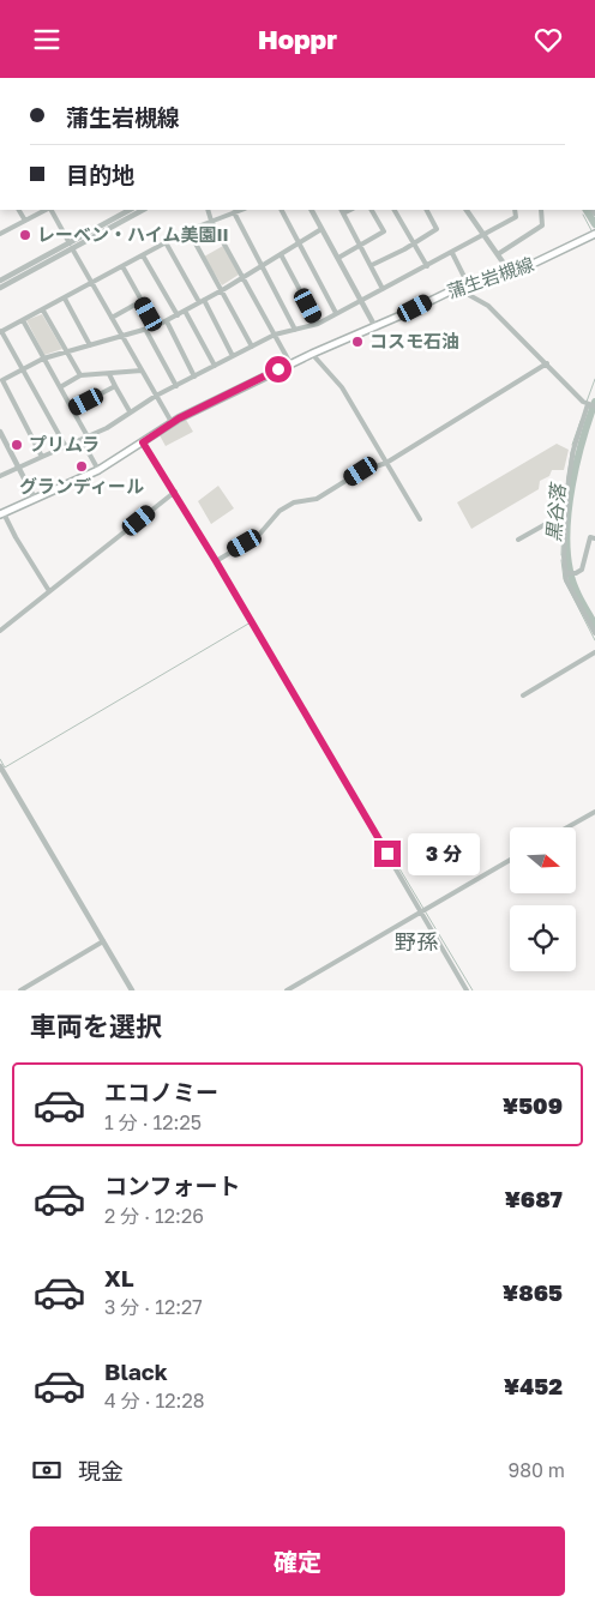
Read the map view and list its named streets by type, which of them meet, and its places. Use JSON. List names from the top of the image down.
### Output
{
  "streets": {
    "main road": ["蒲生岩槻線"]
  },
  "districts": ["野孫"],
  "water": ["黒谷落"],
  "places": [
    "レーベン・ハイム美園II",
    "コスモ石油",
    "プリムラ",
    "グランディール"
  ],
  "north": "right",
  "page": {
    "header": "Hoppr",
    "banner": ["蒲生岩槻線", "目的地"],
    "bubble": "3 分",
    "heading": "車両を選択",
    "list": [
      {
        "name": "エコノミー",
        "note": "1 分 · 12:25",
        "value": "¥509"
      },
      {
        "name": "コンフォート",
        "note": "2 分 · 12:26",
        "value": "¥687"
      },
      {
        "name": "XL",
        "note": "3 分 · 12:27",
        "value": "¥865"
      },
      {
        "name": "Black",
        "note": "4 分 · 12:28",
        "value": "¥452"
      }
    ],
    "pay": ["現金", "980 m"],
    "buttons": "確定"
  }
}
